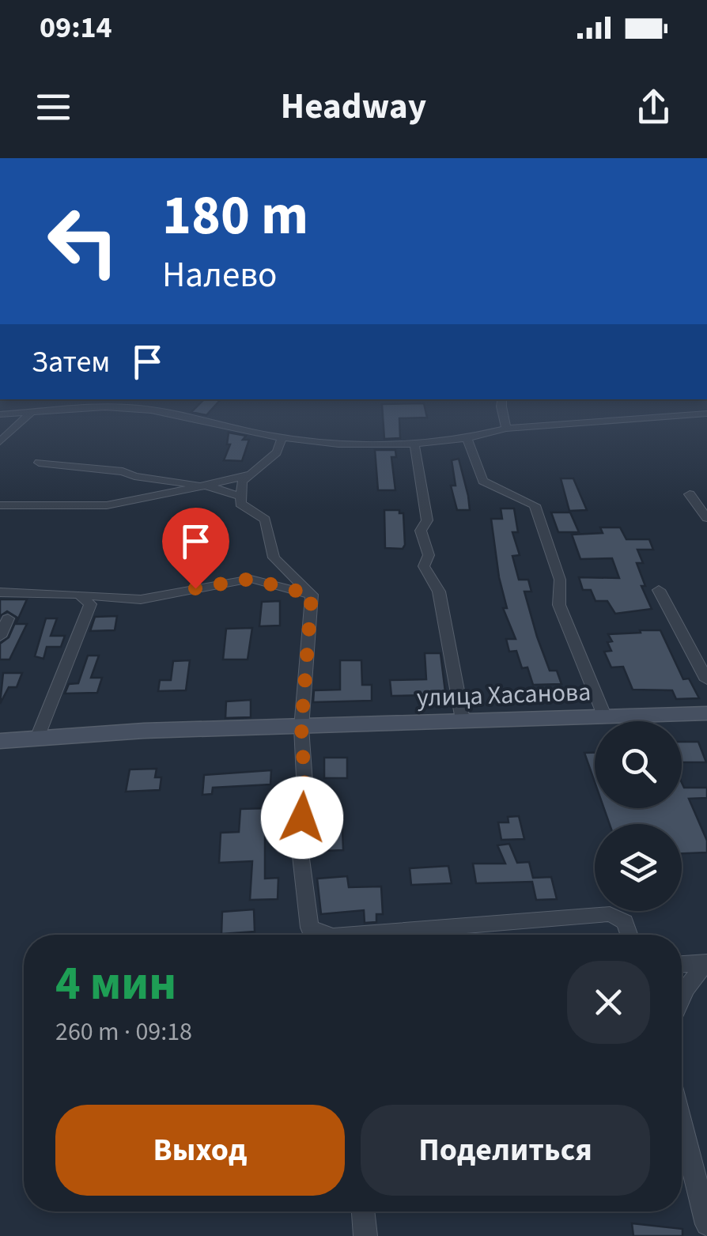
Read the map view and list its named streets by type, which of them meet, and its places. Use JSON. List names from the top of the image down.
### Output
{
  "streets": {
    "street": ["улица Хасанова"]
  },
  "page": {
    "status": "09:14",
    "header": "Headway",
    "turn": ["180 m", "Налево"],
    "then": "Затем",
    "heading": ["4 мин", "260 m · 09:18"],
    "buttons": ["Выход", "Поделиться"]
  }
}
